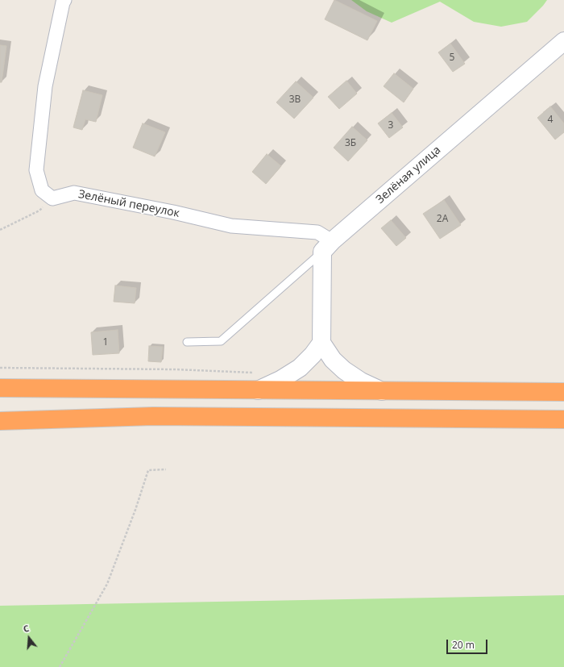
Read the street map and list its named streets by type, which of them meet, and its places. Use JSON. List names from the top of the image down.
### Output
{
  "streets": {
    "street": ["Зелёная улица", "Зелёный переулок"]
  },
  "crossings": [
    ["Зелёная улица", "Зелёный переулок"]
  ],
  "house_numbers": [
    "5",
    "3В",
    "4",
    "3",
    "3Б",
    "2А",
    "1"
  ],
  "scale_bar": "20 m",
  "north": "top"
}
